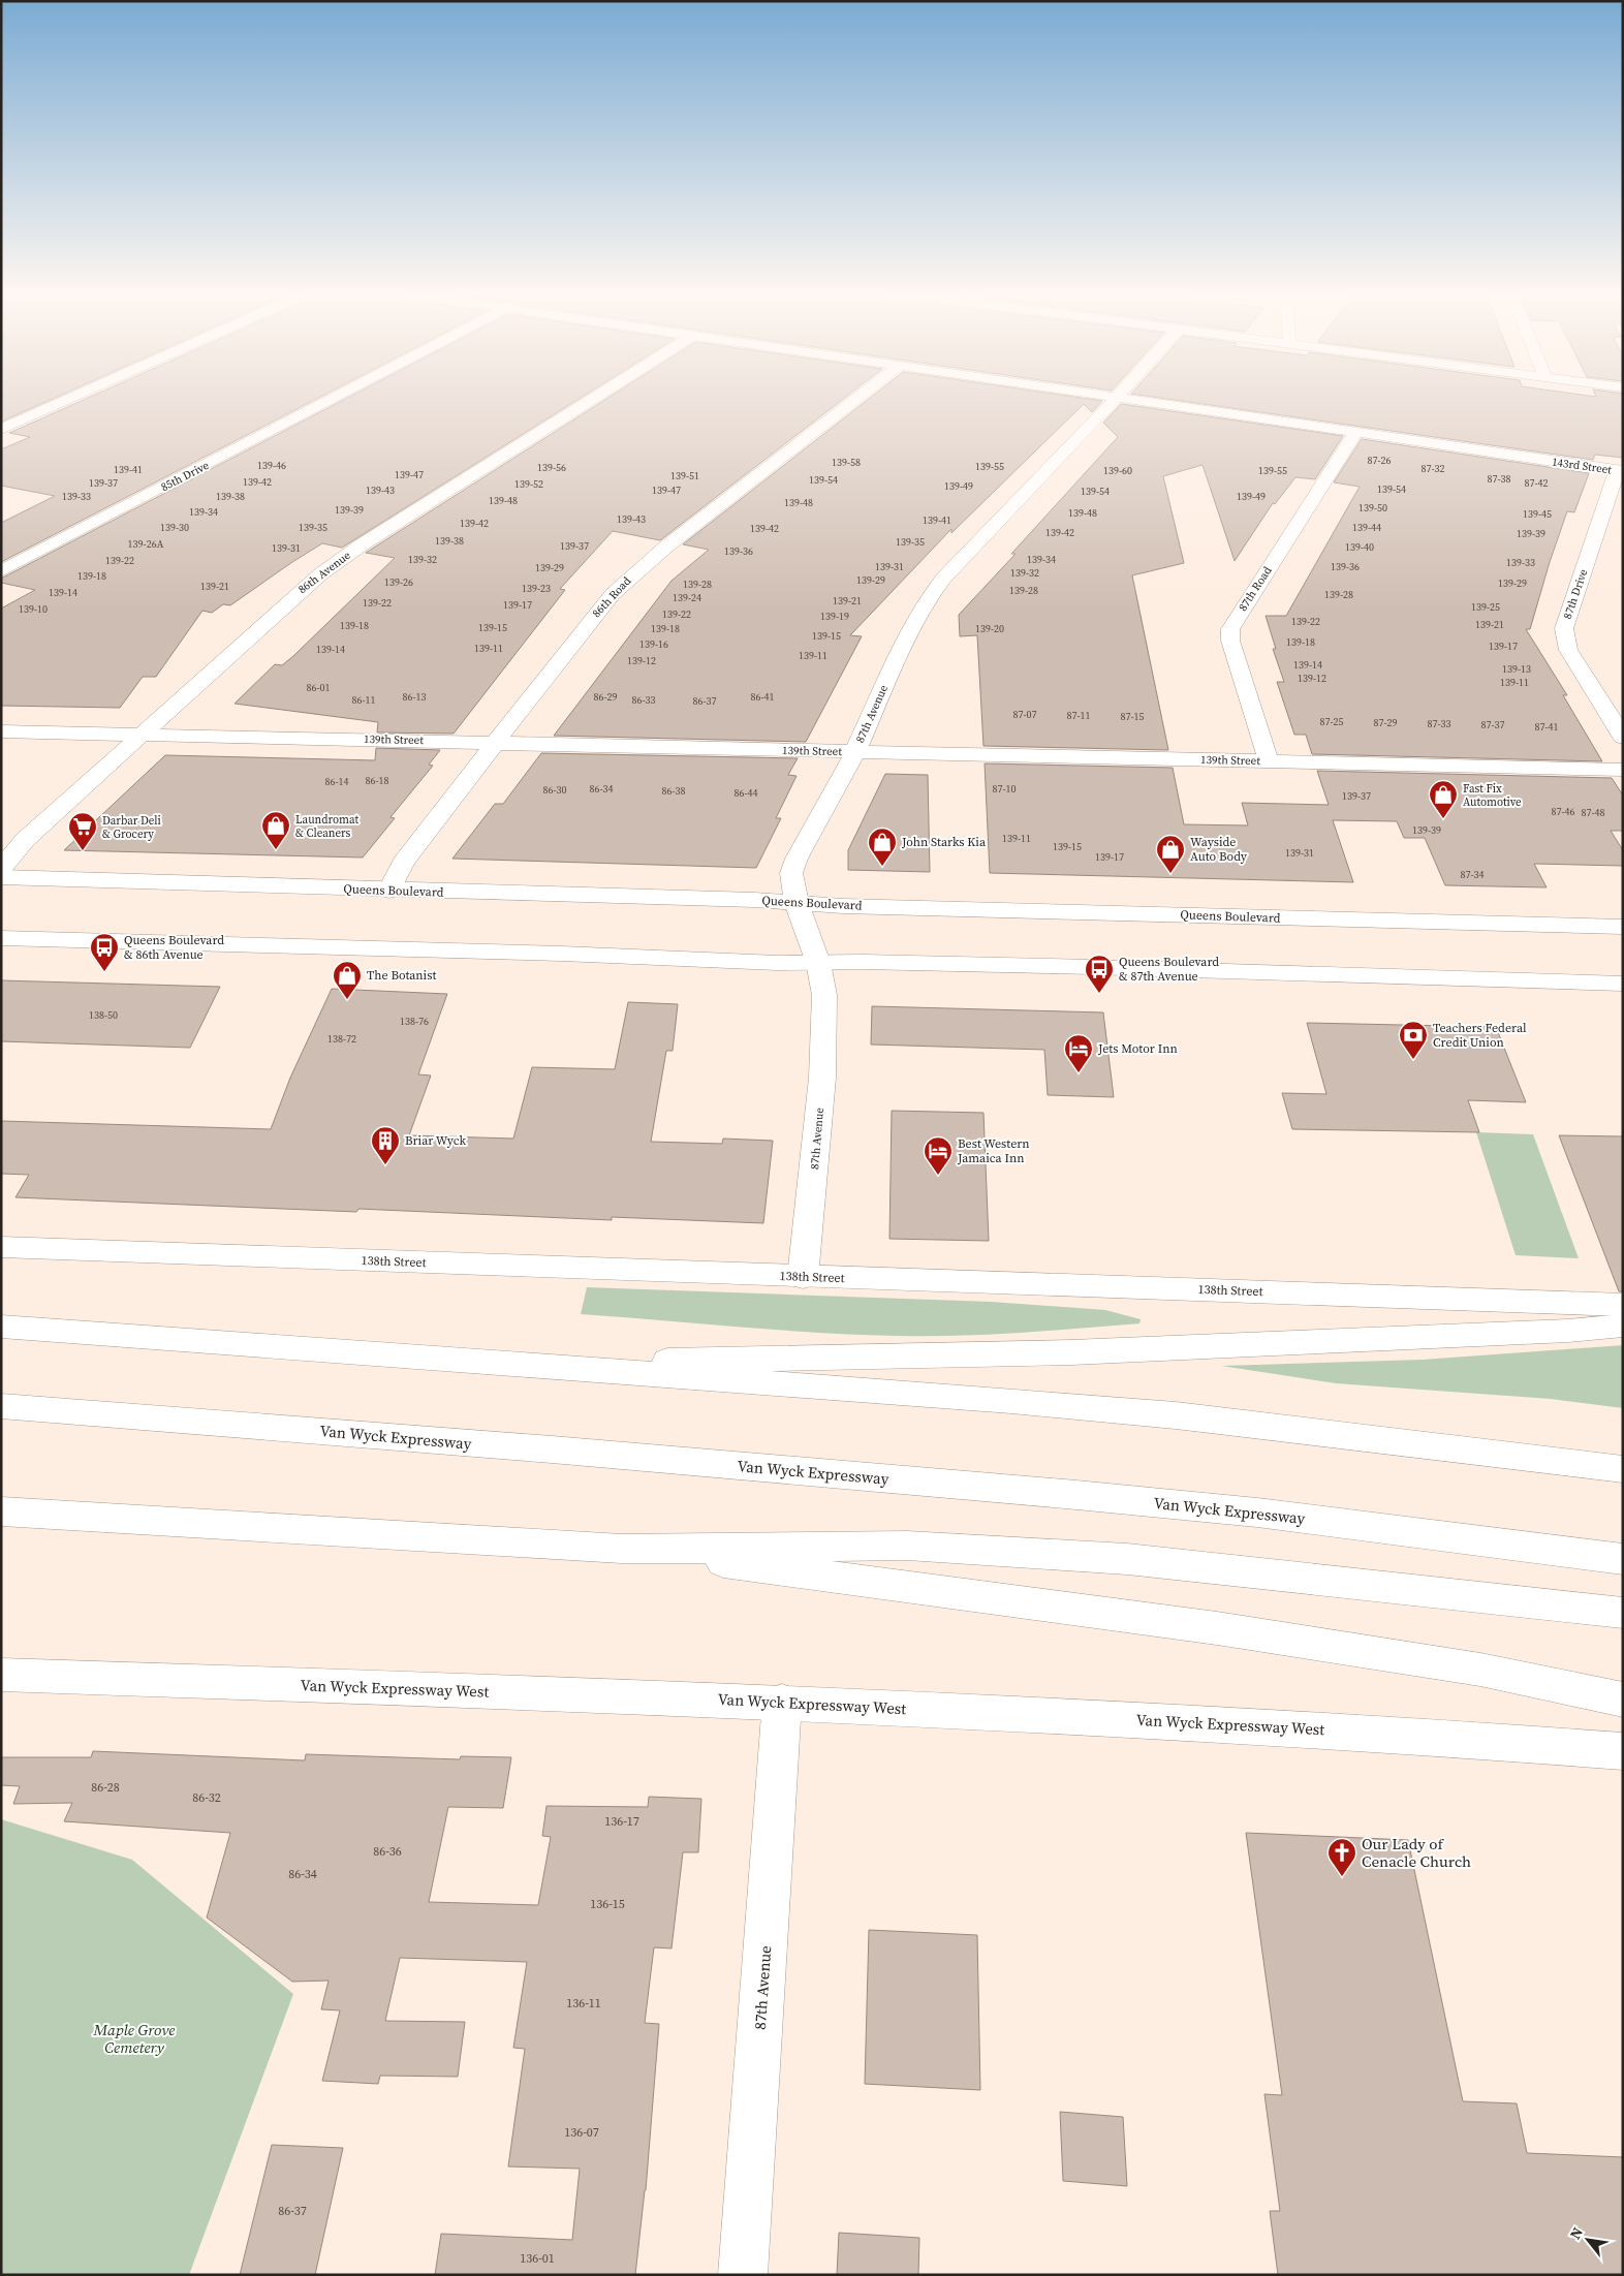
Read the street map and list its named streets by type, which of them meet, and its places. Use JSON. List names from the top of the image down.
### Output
{
  "streets": {
    "main road": [
      "143rd Street",
      "85th Drive",
      "86th Avenue",
      "87th Road",
      "87th Drive",
      "86th Road",
      "87th Avenue",
      "139th Street",
      "Queens Boulevard",
      "138th Street",
      "Van Wyck Expressway",
      "Van Wyck Expressway West"
    ]
  },
  "crossings": [
    ["143rd Street", "87th Road"],
    ["143rd Street", "87th Drive"],
    ["86th Avenue", "139th Street"],
    ["87th Road", "139th Street"],
    ["86th Road", "139th Street"],
    ["86th Road", "Queens Boulevard"],
    ["87th Avenue", "139th Street"],
    ["87th Avenue", "Queens Boulevard"],
    ["87th Avenue", "138th Street"],
    ["87th Avenue", "Van Wyck Expressway West"]
  ],
  "parks": ["Maple Grove Cemetery"],
  "places": {
    "shop": [
      "Fast Fix Automotive",
      "Laundromat & Cleaners",
      "John Starks Kia",
      "Wayside Auto Body",
      "The Botanist"
    ],
    "supermarket": ["Darbar Deli & Grocery"],
    "bus stop": ["Queens Boulevard & 86th Avenue", "Queens Boulevard & 87th Avenue"],
    "bank": ["Teachers Federal Credit Union"],
    "hotel": ["Jets Motor Inn", "Best Western Jamaica Inn"],
    "building": ["Briar Wyck"],
    "church": ["Our Lady of Cenacle Church"]
  },
  "house_numbers": [
    "87-26",
    "139-58",
    "139-46",
    "139-55",
    "139-56",
    "87-32",
    "139-41",
    "139-60",
    "139-55",
    "139-47",
    "139-51",
    "87-38",
    "139-54",
    "139-42",
    "139-37",
    "87-42",
    "139-52",
    "139-49",
    "139-54",
    "139-43",
    "139-47",
    "139-54",
    "139-33",
    "139-38",
    "139-49",
    "139-48",
    "139-48",
    "139-50",
    "139-39",
    "139-34",
    "139-48",
    "139-45",
    "139-43",
    "139-41",
    "139-42",
    "139-30",
    "139-35",
    "139-44",
    "139-42",
    "139-42",
    "139-39",
    "139-38",
    "139-35",
    "139-26A",
    "139-37",
    "139-40",
    "139-31",
    "139-36",
    "139-32",
    "139-34",
    "139-22",
    "139-33",
    "139-31",
    "139-36",
    "139-29",
    "139-32",
    "139-18",
    "139-29",
    "139-26",
    "139-29",
    "139-28",
    "139-21",
    "139-23",
    "139-28",
    "139-14",
    "139-28",
    "139-24",
    "139-21",
    "139-22",
    "139-17",
    "139-25",
    "139-10",
    "139-22",
    "139-19",
    "139-22",
    "139-21",
    "139-18",
    "139-15",
    "139-18",
    "139-20",
    "139-15",
    "139-18",
    "139-16",
    "139-17",
    "139-11",
    "139-14",
    "139-11",
    "139-12",
    "139-14",
    "139-13",
    "139-12",
    "139-11",
    "86-01",
    "86-13",
    "86-29",
    "86-41",
    "86-11",
    "86-33",
    "86-37",
    "87-07",
    "87-11",
    "87-15",
    "87-25",
    "87-29",
    "87-33",
    "87-37",
    "87-41",
    "86-18",
    "86-14",
    "86-34",
    "87-10",
    "86-30",
    "86-38",
    "86-44",
    "139-37",
    "87-46",
    "87-48",
    "139-39",
    "139-11",
    "139-15",
    "139-31",
    "139-17",
    "87-34",
    "138-50",
    "138-76",
    "138-72",
    "86-28",
    "86-32",
    "136-17",
    "86-36",
    "86-34",
    "136-15",
    "136-11",
    "136-07",
    "86-37",
    "136-01"
  ],
  "north": "top left"
}
